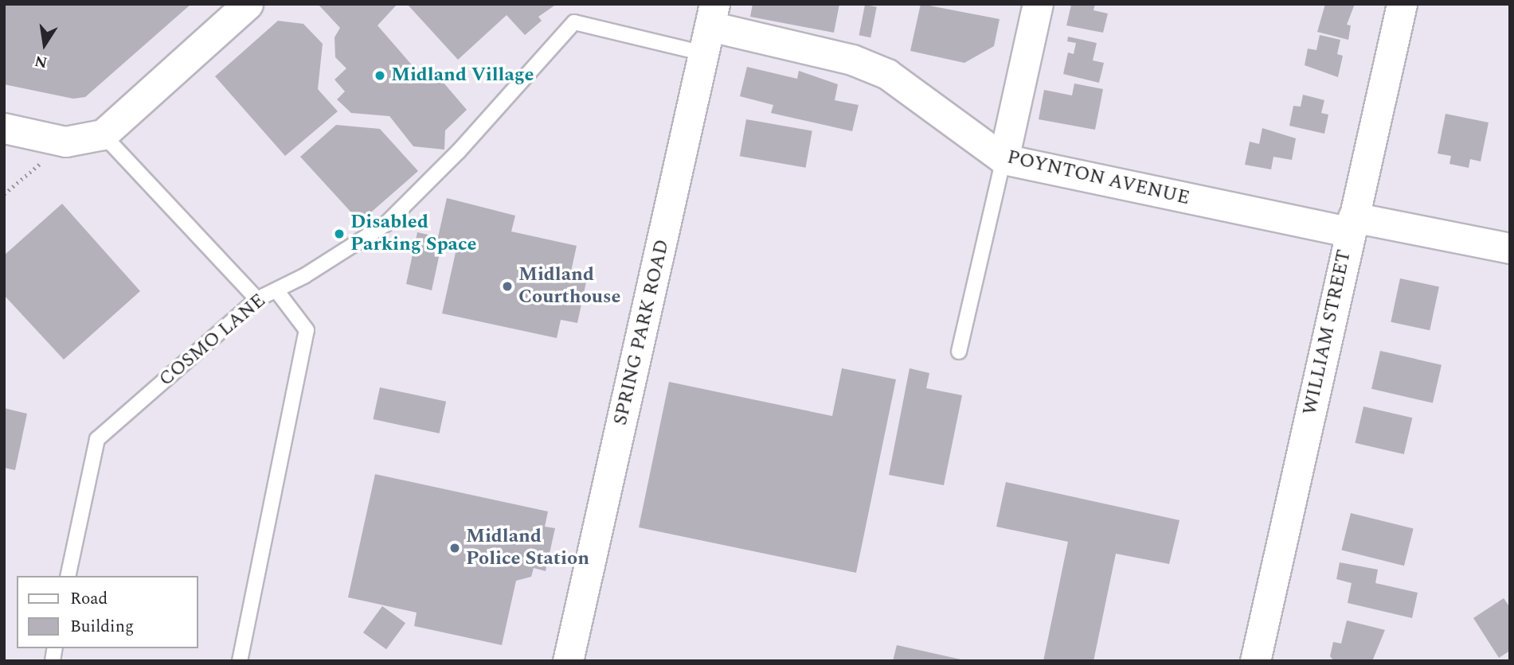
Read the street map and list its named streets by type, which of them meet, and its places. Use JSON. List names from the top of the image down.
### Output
{
  "streets": {
    "street": ["POYNTON AVENUE", "SPRING PARK ROAD", "WILLIAM STREET"],
    "lane": ["COSMO LANE"]
  },
  "crossings": [
    ["POYNTON AVENUE", "SPRING PARK ROAD"],
    ["POYNTON AVENUE", "WILLIAM STREET"],
    ["POYNTON AVENUE", "COSMO LANE"],
    ["SPRING PARK ROAD", "COSMO LANE"]
  ],
  "places": [
    "Midland Village",
    "Disabled Parking Space",
    "Midland Courthouse",
    "Midland Police Station"
  ],
  "legend": ["Road", "Building"],
  "north": "bottom"
}
